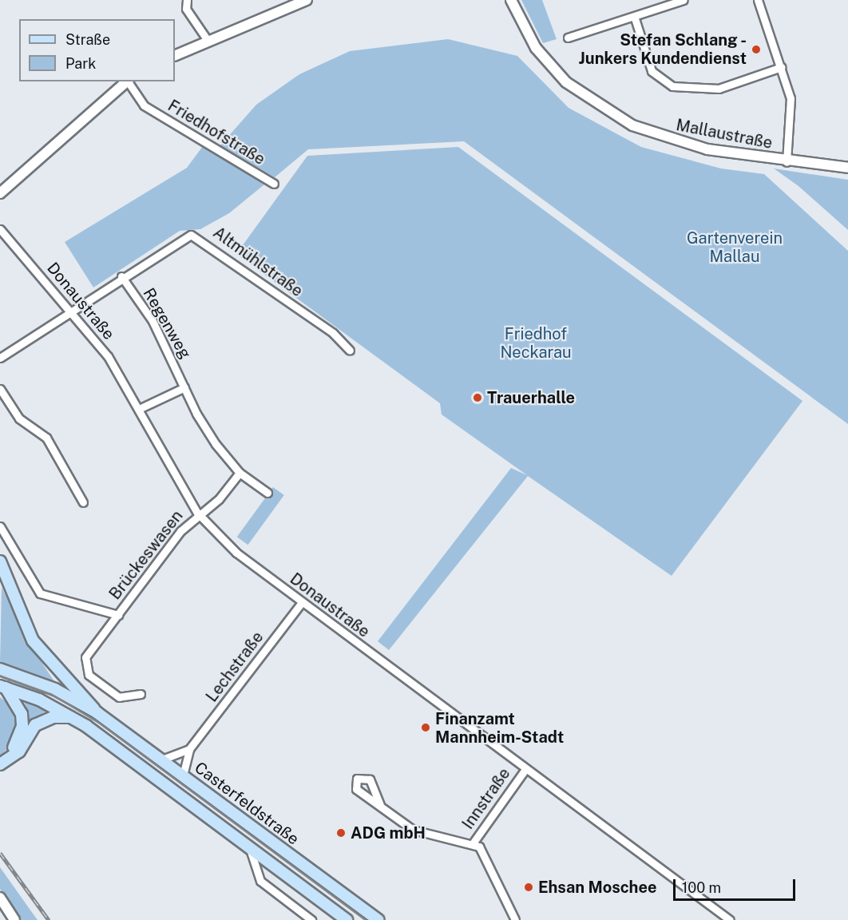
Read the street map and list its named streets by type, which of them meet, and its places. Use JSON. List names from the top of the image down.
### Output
{
  "streets": {
    "main road": ["Mallaustraße", "Casterfeldstraße"],
    "street": [
      "Friedhofstraße",
      "Altmühlstraße",
      "Donaustraße",
      "Regenweg",
      "Brückeswasen",
      "Lechstraße",
      "Innstraße"
    ]
  },
  "crossings": [
    ["Altmühlstraße", "Donaustraße"],
    ["Altmühlstraße", "Regenweg"],
    ["Donaustraße", "Brückeswasen"],
    ["Donaustraße", "Lechstraße"],
    ["Donaustraße", "Innstraße"],
    ["Lechstraße", "Casterfeldstraße"]
  ],
  "parks": ["Gartenverein Mallau", "Friedhof Neckarau"],
  "places": [
    "Stefan Schlang - Junkers Kundendienst",
    "Trauerhalle",
    "Finanzamt Mannheim-Stadt",
    "ADG mbH",
    "Ehsan Moschee"
  ],
  "legend": ["Straße", "Park"],
  "scale_bar": "100 m"
}
